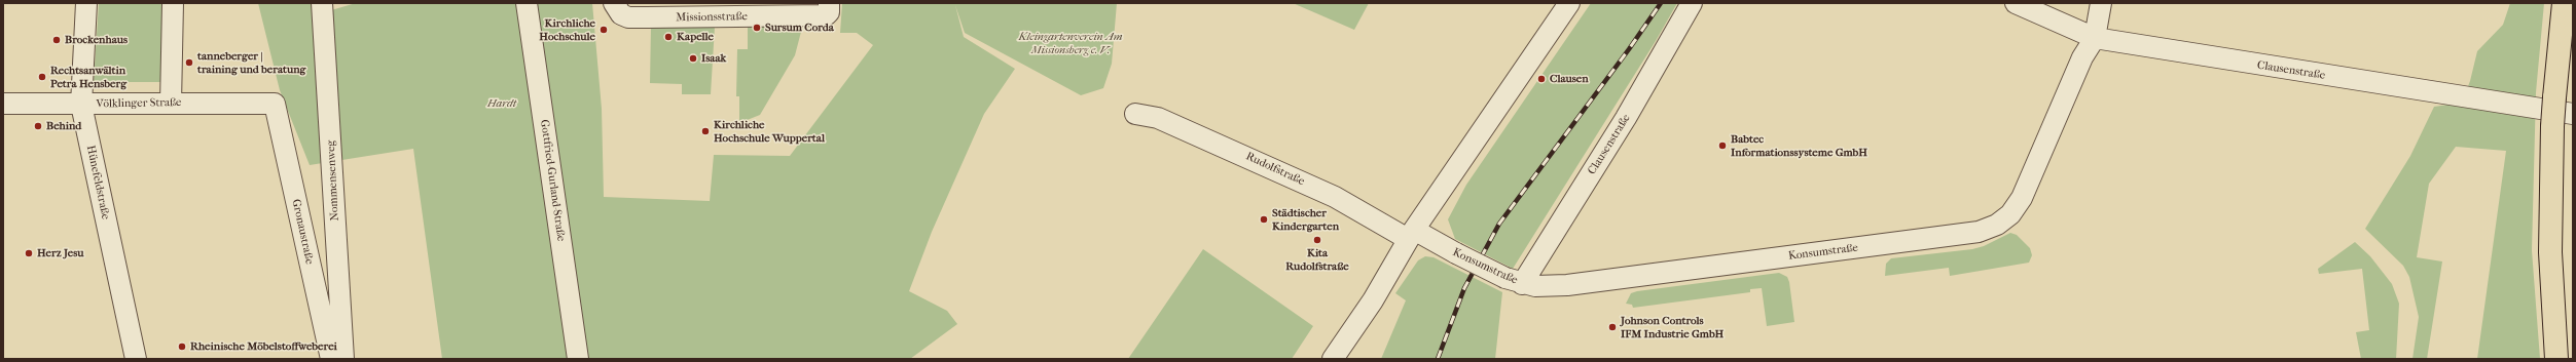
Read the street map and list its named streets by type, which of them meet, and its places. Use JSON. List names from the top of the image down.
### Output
{
  "streets": {
    "street": [
      "Missionsstraße",
      "Clausenstraße",
      "Völklinger Straße",
      "Rudolfstraße",
      "Nommensenweg",
      "Gottfried-Gurland-Straße",
      "Hünefeldstraße",
      "Gronaustraße",
      "Konsumstraße"
    ]
  },
  "crossings": [
    ["Clausenstraße", "Konsumstraße"],
    ["Völklinger Straße", "Hünefeldstraße"],
    ["Völklinger Straße", "Gronaustraße"],
    ["Rudolfstraße", "Konsumstraße"]
  ],
  "parks": ["Kleingartenverein Am Missionsberg e. V.", "Hardt"],
  "places": [
    "Sursum Corda",
    "Kirchliche Hochschule",
    "Kapelle",
    "Brockenhaus",
    "Isaak",
    "tanneberger | training und beratung",
    "Rechtsanwältin Petra Hensberg",
    "Clausen",
    "Behind",
    "Kirchliche Hochschule Wuppertal",
    "Babtec Informationssysteme GmbH",
    "Städtischer Kindergarten",
    "Kita Rudolfstraße",
    "Herz Jesu",
    "Johnson Controls IFM Industrie GmbH",
    "Rheinische Möbelstoffweberei"
  ]
}
